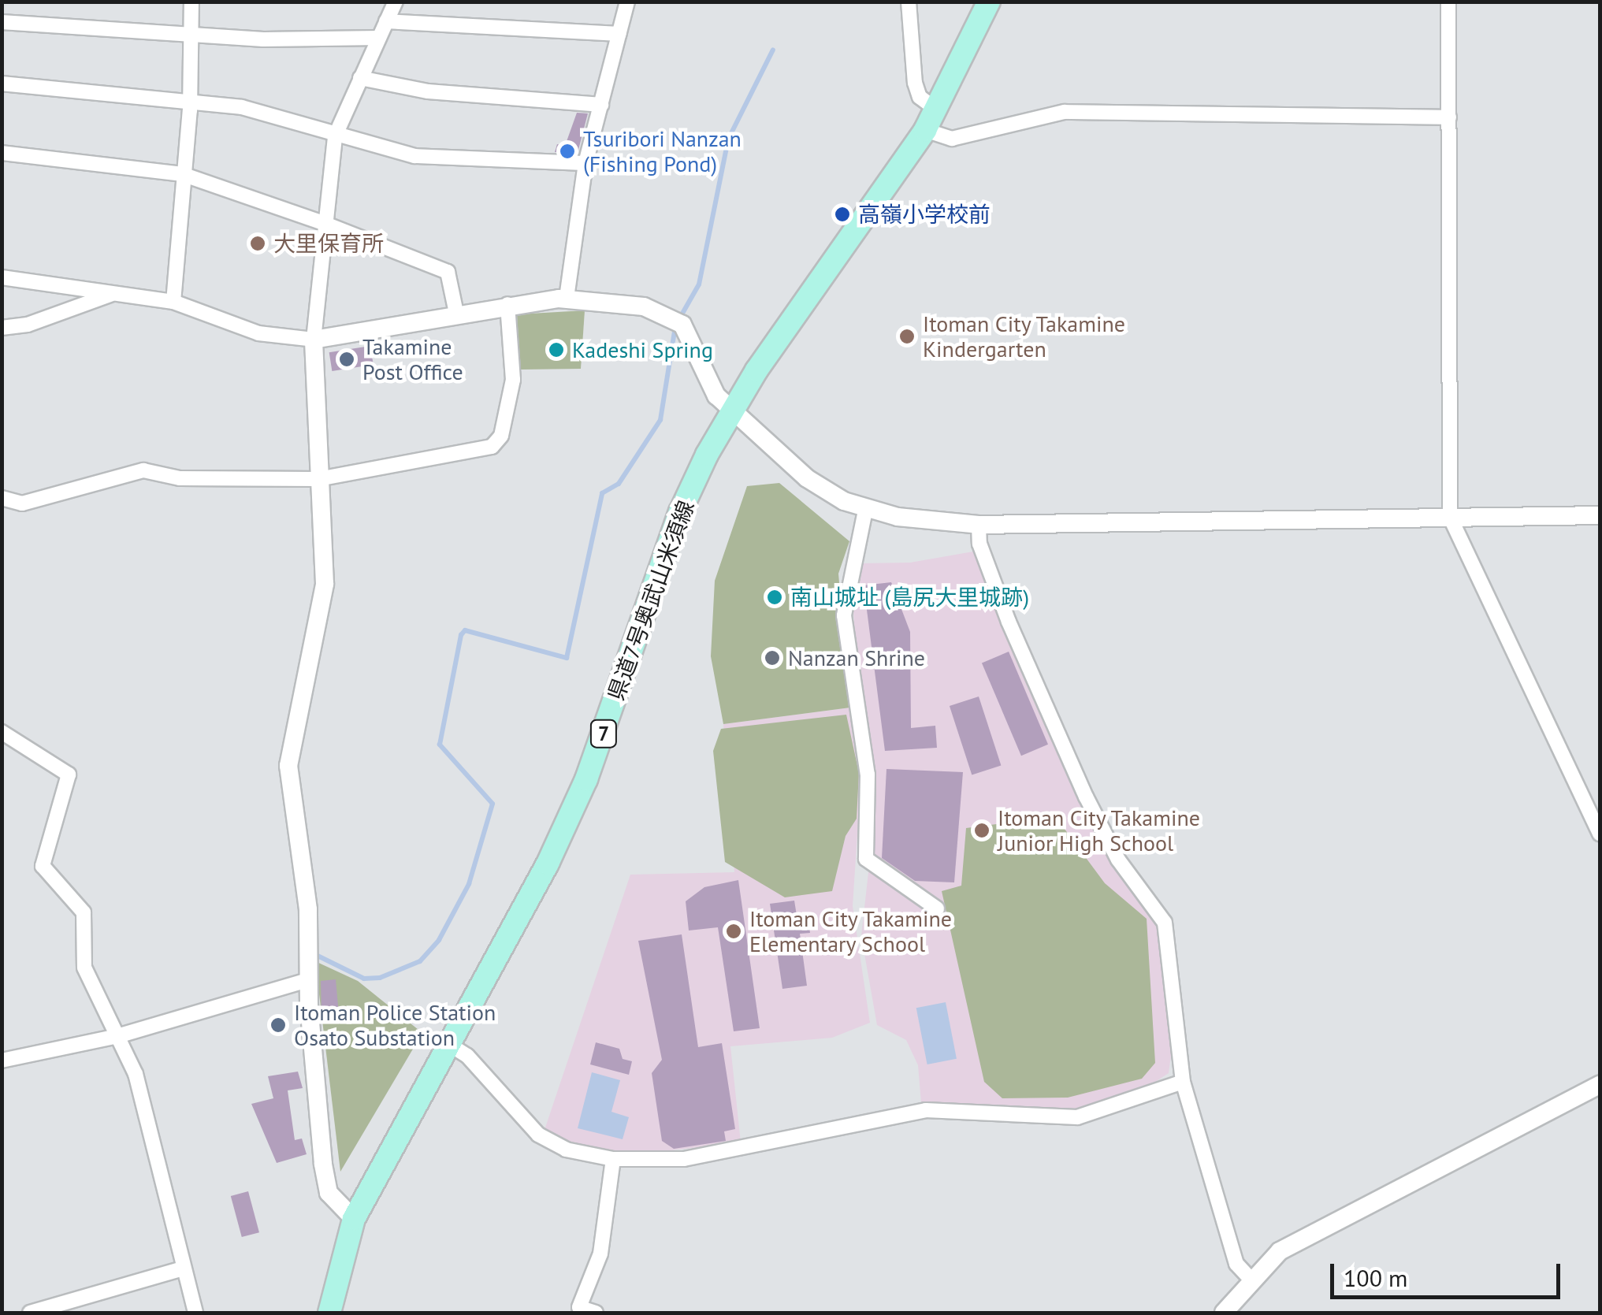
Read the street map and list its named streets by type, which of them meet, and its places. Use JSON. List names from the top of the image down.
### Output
{
  "streets": {
    "main road": ["県道7号奥武山米須線", "7"]
  },
  "places": [
    "Tsuribori Nanzan (Fishing Pond)",
    "高嶺小学校前",
    "大里保育所",
    "Itoman City Takamine Kindergarten",
    "Kadeshi Spring",
    "Takamine Post Office",
    "南山城址 (島尻大里城跡)",
    "Nanzan Shrine",
    "Itoman City Takamine Junior High School",
    "Itoman City Takamine Elementary School",
    "Itoman Police Station Osato Substation"
  ],
  "scale_bar": "100 m"
}
